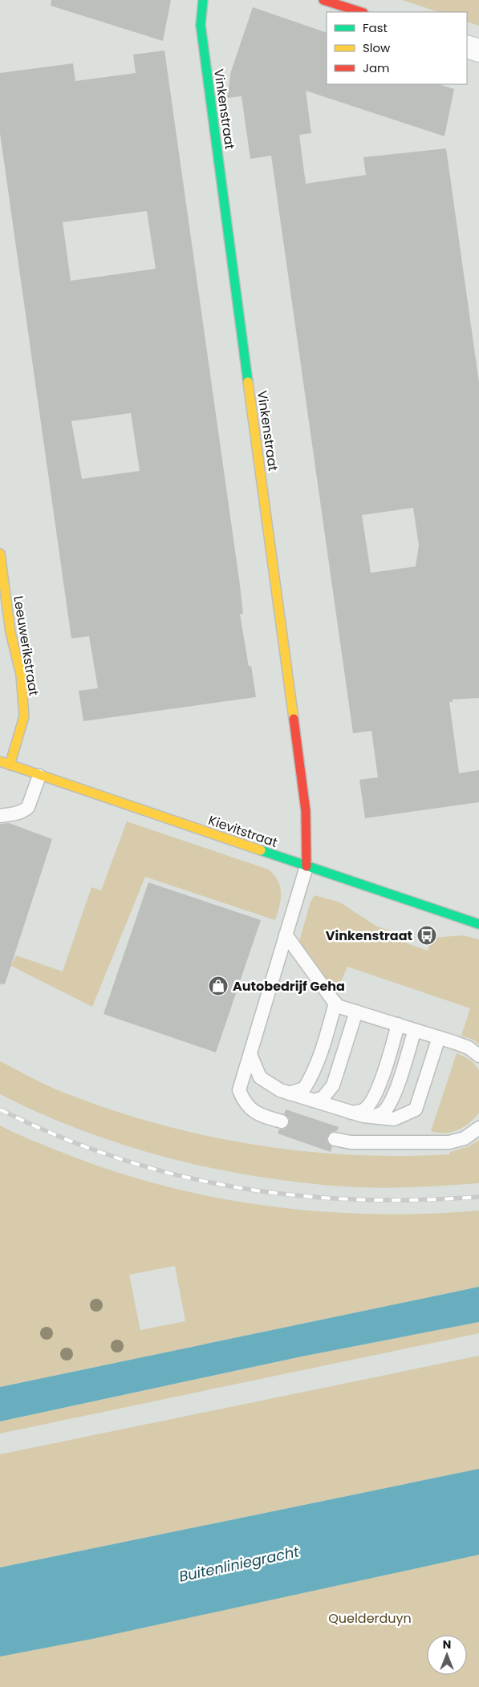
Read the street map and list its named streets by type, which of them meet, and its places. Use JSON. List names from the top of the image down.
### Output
{
  "streets": {
    "street": ["Vinkenstraat", "Leeuwerikstraat", "Kievitstraat"]
  },
  "crossings": [
    ["Vinkenstraat", "Kievitstraat"],
    ["Leeuwerikstraat", "Kievitstraat"]
  ],
  "water": ["Buitenliniegracht"],
  "parks": ["Quelderduyn"],
  "places": {
    "bus stop": ["Vinkenstraat"],
    "shop": ["Autobedrijf Geha"]
  },
  "legend": ["Fast", "Slow", "Jam"],
  "north": "top"
}
